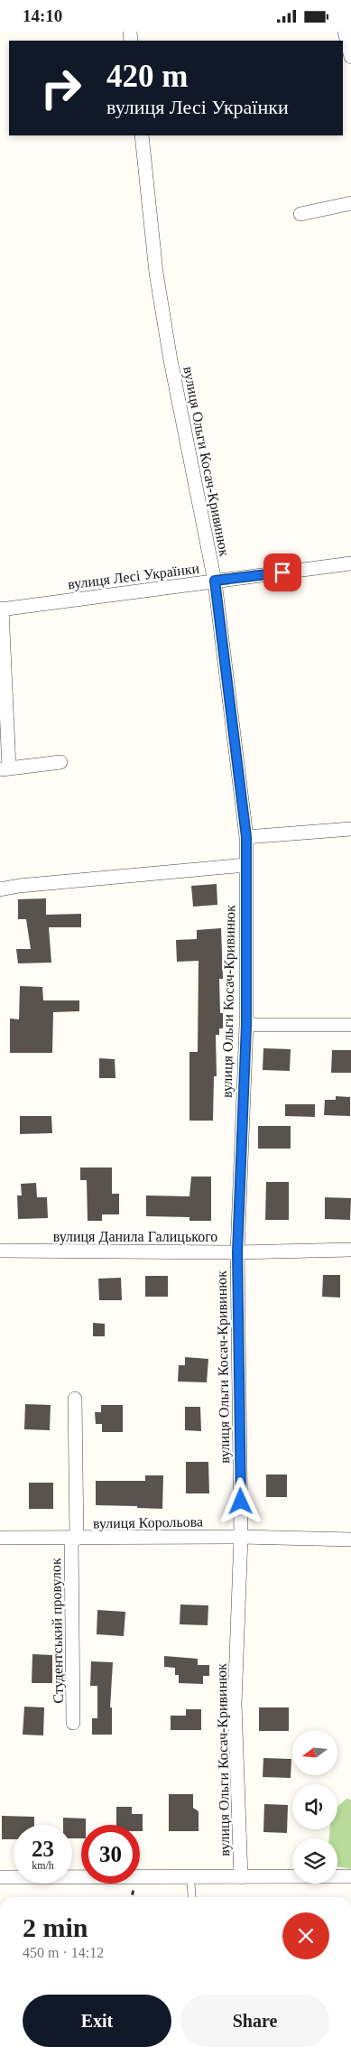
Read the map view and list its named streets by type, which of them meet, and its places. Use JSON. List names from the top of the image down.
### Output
{
  "streets": {
    "street": [
      "вулиця Ольги Косач-Кривинюк",
      "вулиця Лесі Українки",
      "вулиця Данила Галицького",
      "вулиця Корольова",
      "Студентський провулок"
    ]
  },
  "crossings": [
    ["вулиця Ольги Косач-Кривинюк", "вулиця Лесі Українки"],
    ["вулиця Ольги Косач-Кривинюк", "вулиця Данила Галицького"],
    ["вулиця Ольги Косач-Кривинюк", "вулиця Корольова"],
    ["вулиця Корольова", "Студентський провулок"]
  ],
  "north": "left",
  "page": {
    "status": "14:10",
    "turn": ["420 m", "вулиця Лесі Українки"],
    "speed": "23 km/h",
    "limit": "30",
    "heading": ["2 min", "450 m · 14:12"],
    "buttons": ["Exit", "Share"]
  }
}
